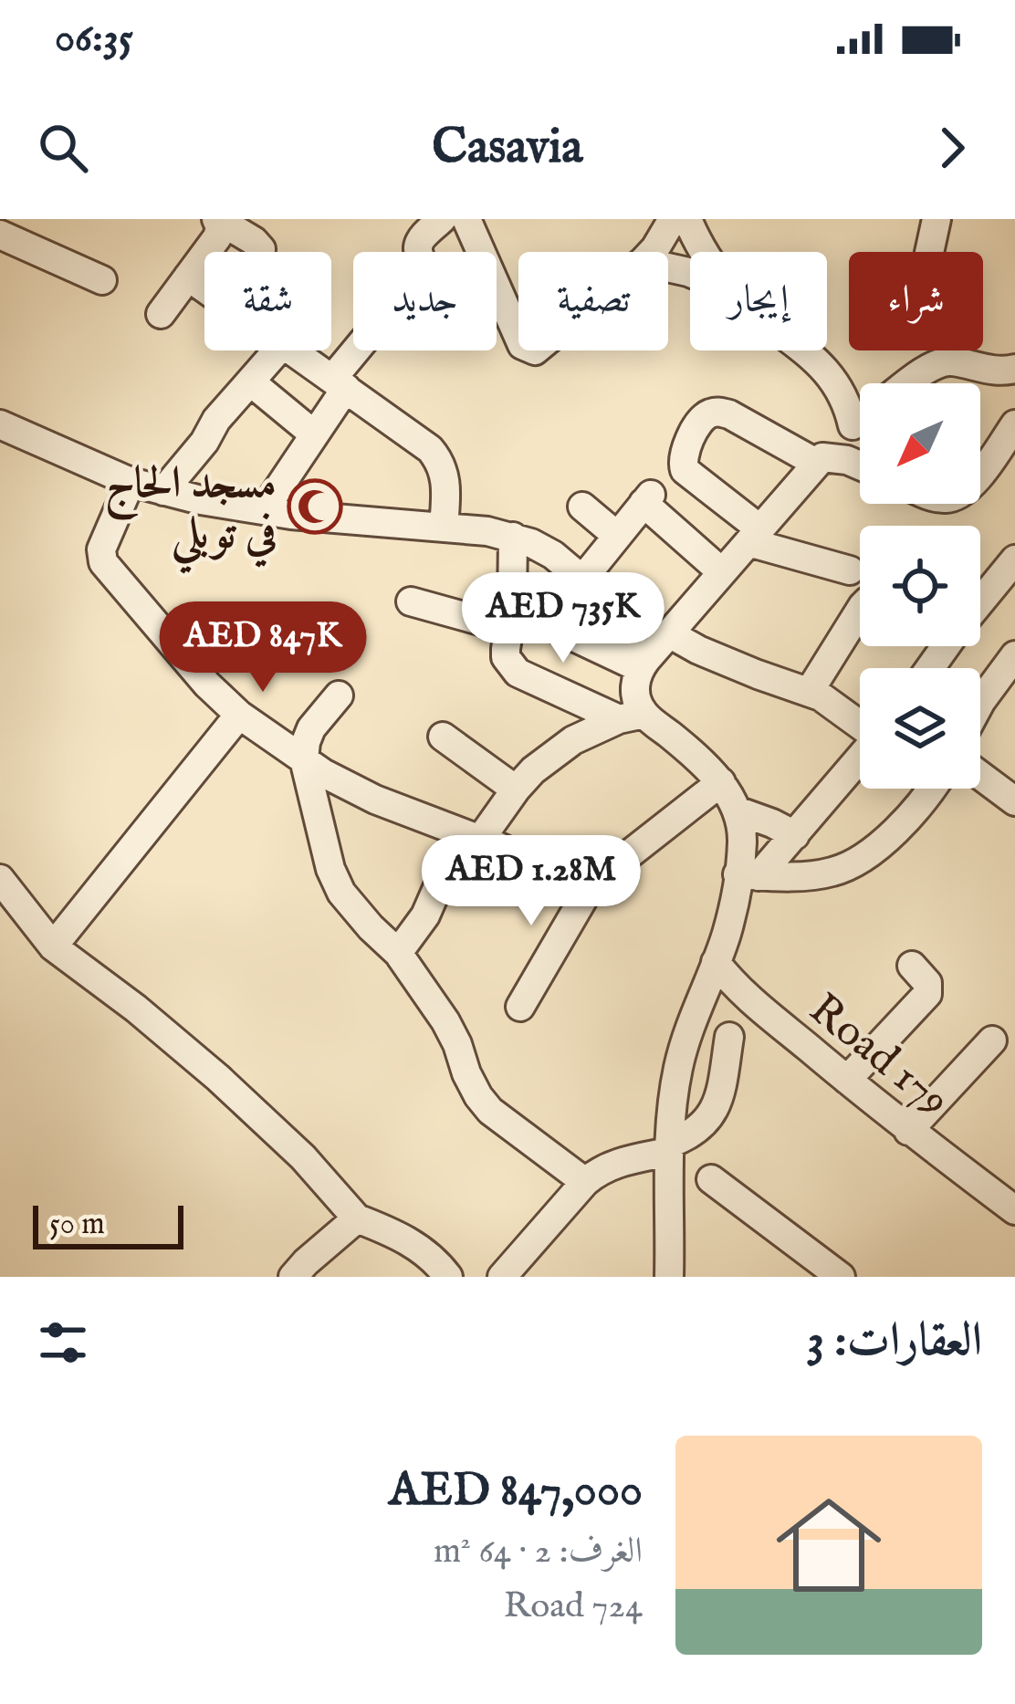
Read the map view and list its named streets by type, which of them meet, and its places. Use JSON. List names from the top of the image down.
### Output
{
  "streets": {
    "street": ["Road 179"]
  },
  "places": {
    "mosque": ["مسجد الحاج في توبلي"]
  },
  "scale_bar": "50 m",
  "north": "bottom left",
  "page": {
    "status": "06:35",
    "header": "Casavia",
    "chip": [
      "شراء",
      "إيجار",
      "تصفية",
      "جديد",
      "شقة"
    ],
    "price": ["AED 735K", "AED 847K", "AED 1.28M"],
    "scale": "50 m",
    "heading": "العقارات: 3",
    "list": [
      {
        "name": "AED 847,000",
        "note": "الغرف: 2 · 64 m² · Road 724"
      }
    ]
  }
}
